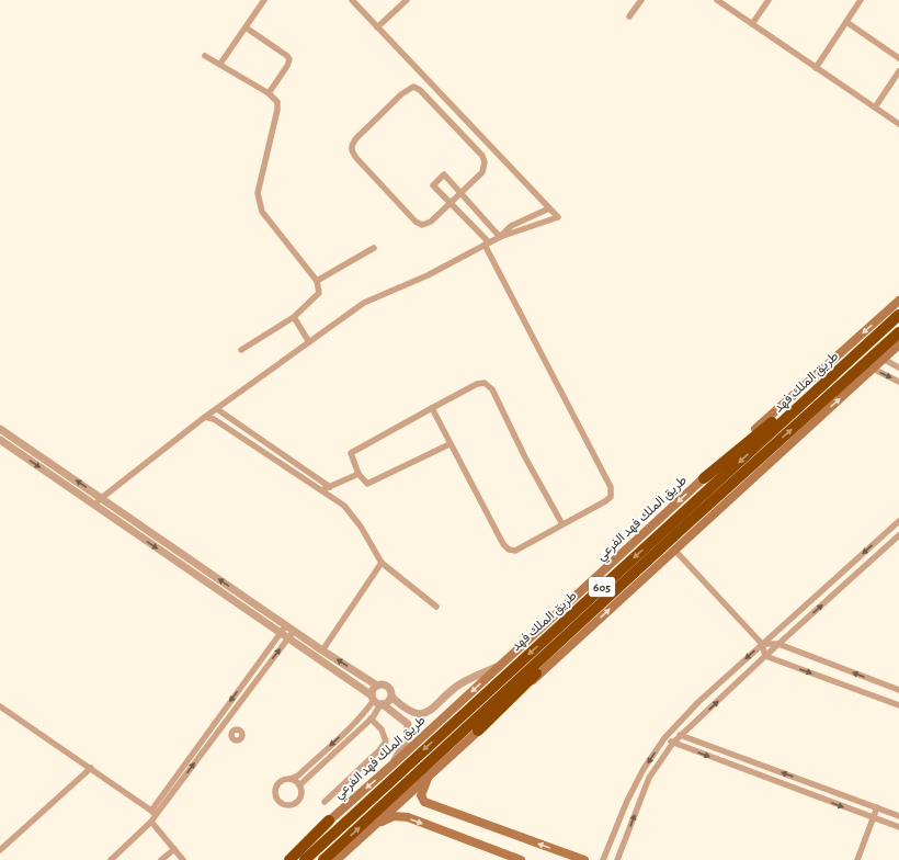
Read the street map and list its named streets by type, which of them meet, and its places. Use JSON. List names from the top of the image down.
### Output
{
  "streets": {
    "highway": ["طريق الملك فهد", "605"],
    "main road": ["طريق الملك فهد الفرعي"]
  }
}
